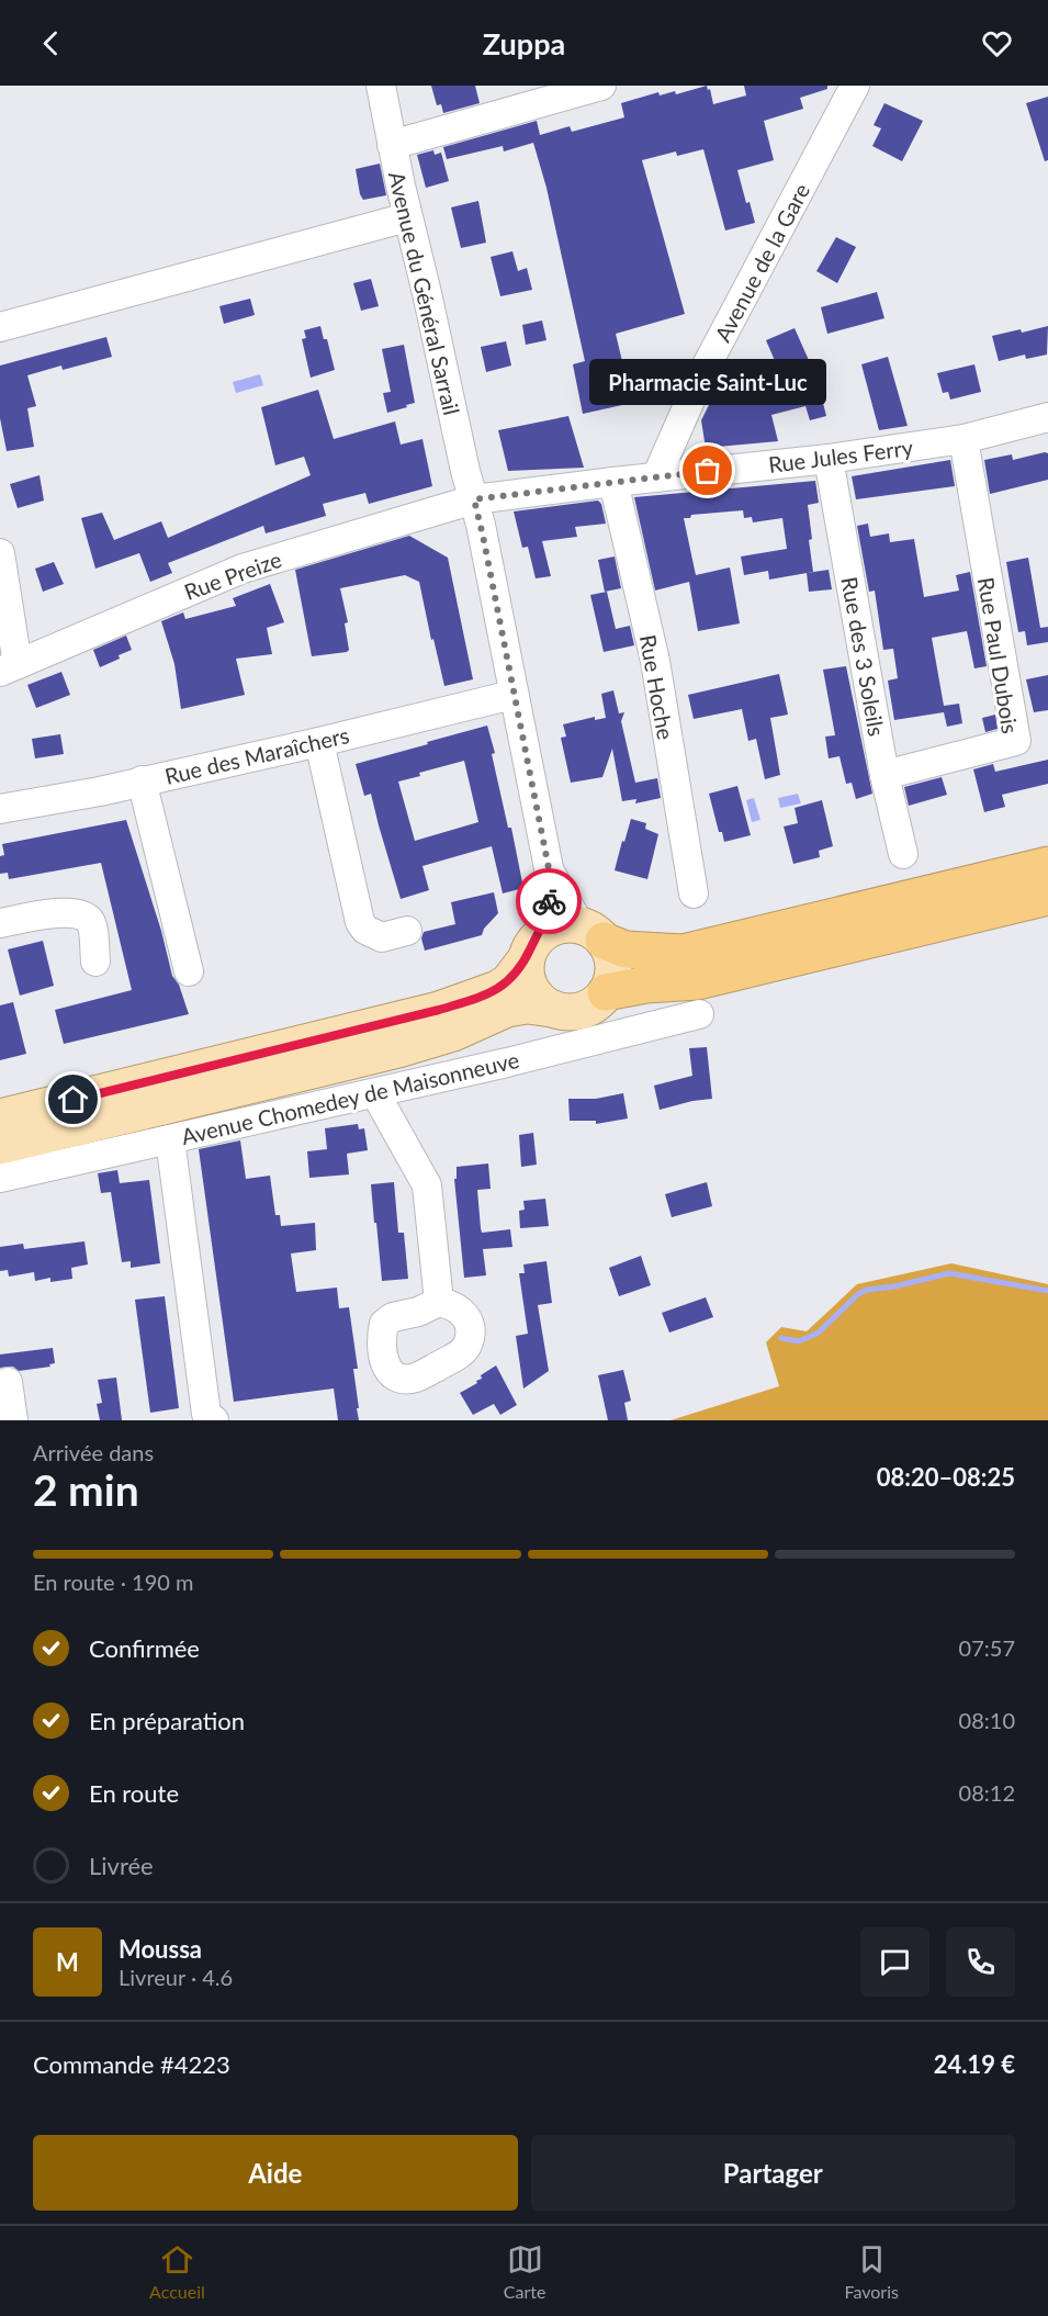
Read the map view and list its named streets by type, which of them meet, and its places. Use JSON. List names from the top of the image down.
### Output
{
  "streets": {
    "main road": ["Avenue Chomedey de Maisonneuve"],
    "street": [
      "Avenue de la Gare",
      "Avenue du Général Sarrail",
      "Rue Jules Ferry",
      "Rue Preize",
      "Rue Paul Dubois",
      "Rue des 3 Soleils",
      "Rue Hoche",
      "Rue des Maraîchers"
    ]
  },
  "crossings": [
    ["Avenue de la Gare", "Rue Jules Ferry"],
    ["Avenue du Général Sarrail", "Rue Jules Ferry"],
    ["Avenue du Général Sarrail", "Rue Preize"],
    ["Avenue du Général Sarrail", "Rue des Maraîchers"],
    ["Rue Jules Ferry", "Rue Preize"],
    ["Rue Jules Ferry", "Rue Paul Dubois"],
    ["Rue Jules Ferry", "Rue des 3 Soleils"],
    ["Rue Jules Ferry", "Rue Hoche"],
    ["Rue Paul Dubois", "Rue des 3 Soleils"]
  ],
  "places": ["Pharmacie Saint-Luc"],
  "page": {
    "header": "Zuppa",
    "bubble": "Pharmacie Saint-Luc",
    "heading": ["2 min", "Arrivée dans", "08:20–08:25"],
    "panel": [
      "Moussa",
      "Livreur · 4.6",
      "Commande #4223",
      "24.19 €"
    ],
    "bar": "En route · 190 m",
    "list": [
      ["Confirmée", "07:57"],
      ["En préparation", "08:10"],
      ["En route", "08:12"],
      "Livrée"
    ],
    "round": "M",
    "buttons": ["Aide", "Partager"],
    "tabs": ["Accueil", "Carte", "Favoris"]
  }
}
